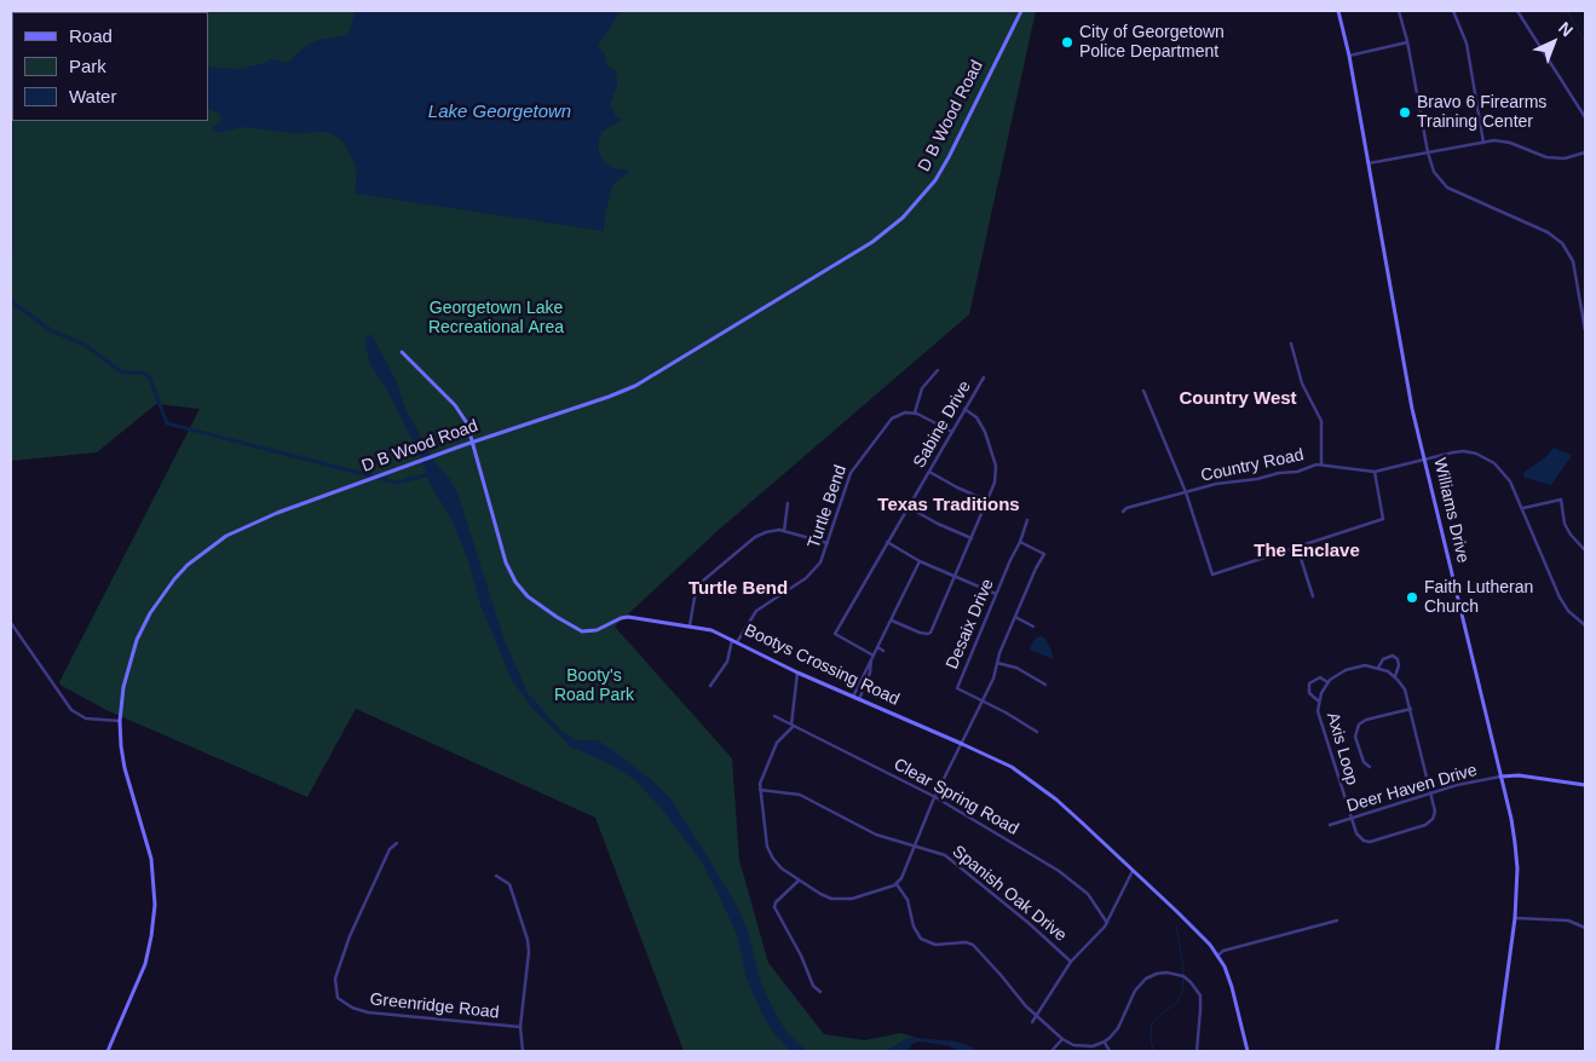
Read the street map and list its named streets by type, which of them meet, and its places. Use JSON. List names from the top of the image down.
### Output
{
  "streets": {
    "main road": ["D B Wood Road", "Williams Drive", "Bootys Crossing Road"],
    "street": [
      "Sabine Drive",
      "Country Road",
      "Turtle Bend",
      "Desaix Drive",
      "Axis Loop",
      "Deer Haven Drive",
      "Clear Spring Road",
      "Spanish Oak Drive",
      "Greenridge Road"
    ]
  },
  "crossings": [
    ["Country Road", "Williams Drive"],
    ["Turtle Bend", "Bootys Crossing Road"],
    ["Williams Drive", "Deer Haven Drive"],
    ["Axis Loop", "Deer Haven Drive"]
  ],
  "districts": [
    "Country West",
    "Texas Traditions",
    "The Enclave",
    "Turtle Bend"
  ],
  "water": ["Lake Georgetown"],
  "parks": ["Georgetown Lake Recreational Area", "Booty's Road Park"],
  "places": ["City of Georgetown Police Department", "Bravo 6 Firearms Training Center", "Faith Lutheran Church"],
  "legend": ["Road", "Park", "Water"],
  "north": "top right"
}
